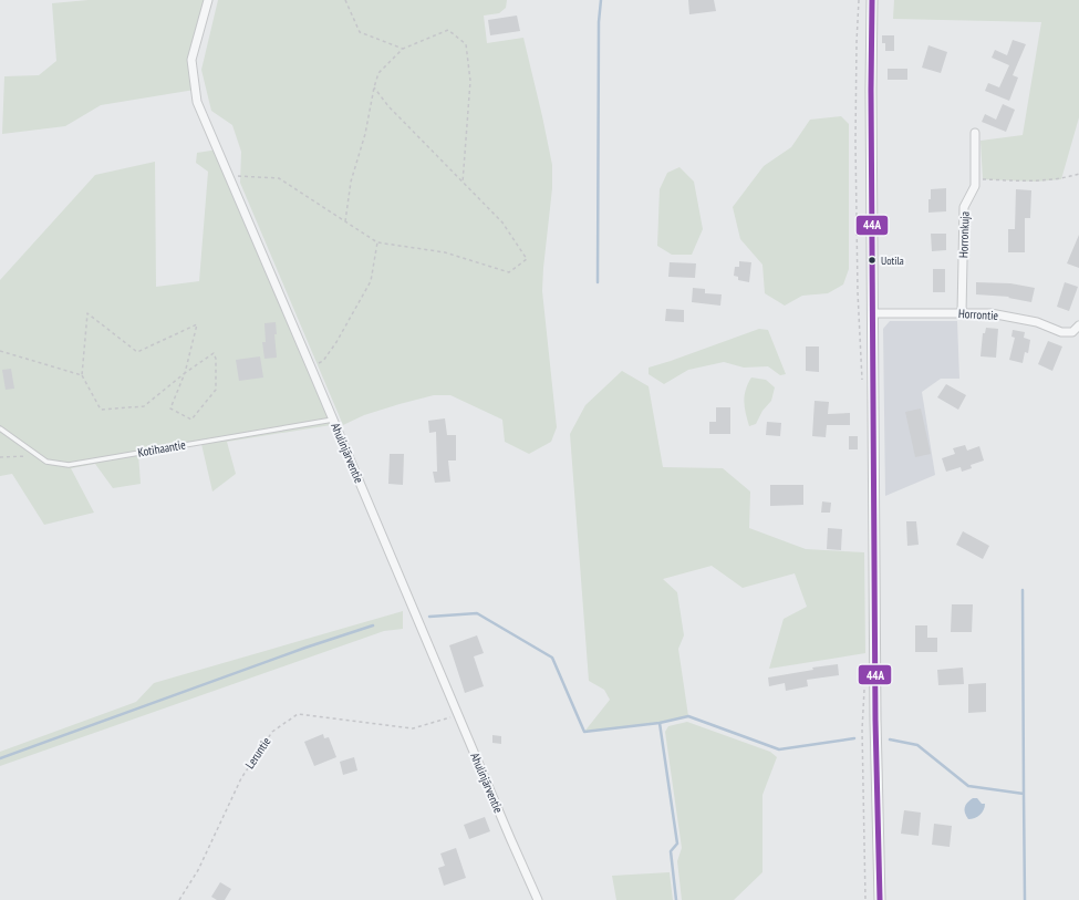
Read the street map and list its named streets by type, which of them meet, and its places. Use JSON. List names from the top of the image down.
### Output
{
  "streets": {
    "street": ["Horronkuja", "Horrontie", "Ahulinjärventie"],
    "lane": ["Kotihaantie"],
    "path": ["Leruntie"]
  },
  "crossings": [
    ["Horronkuja", "Horrontie"],
    ["Kotihaantie", "Ahulinjärventie"],
    ["Ahulinjärventie", "Leruntie"]
  ],
  "places": ["Uotila"],
  "lines": ["transit line 44A"]
}
